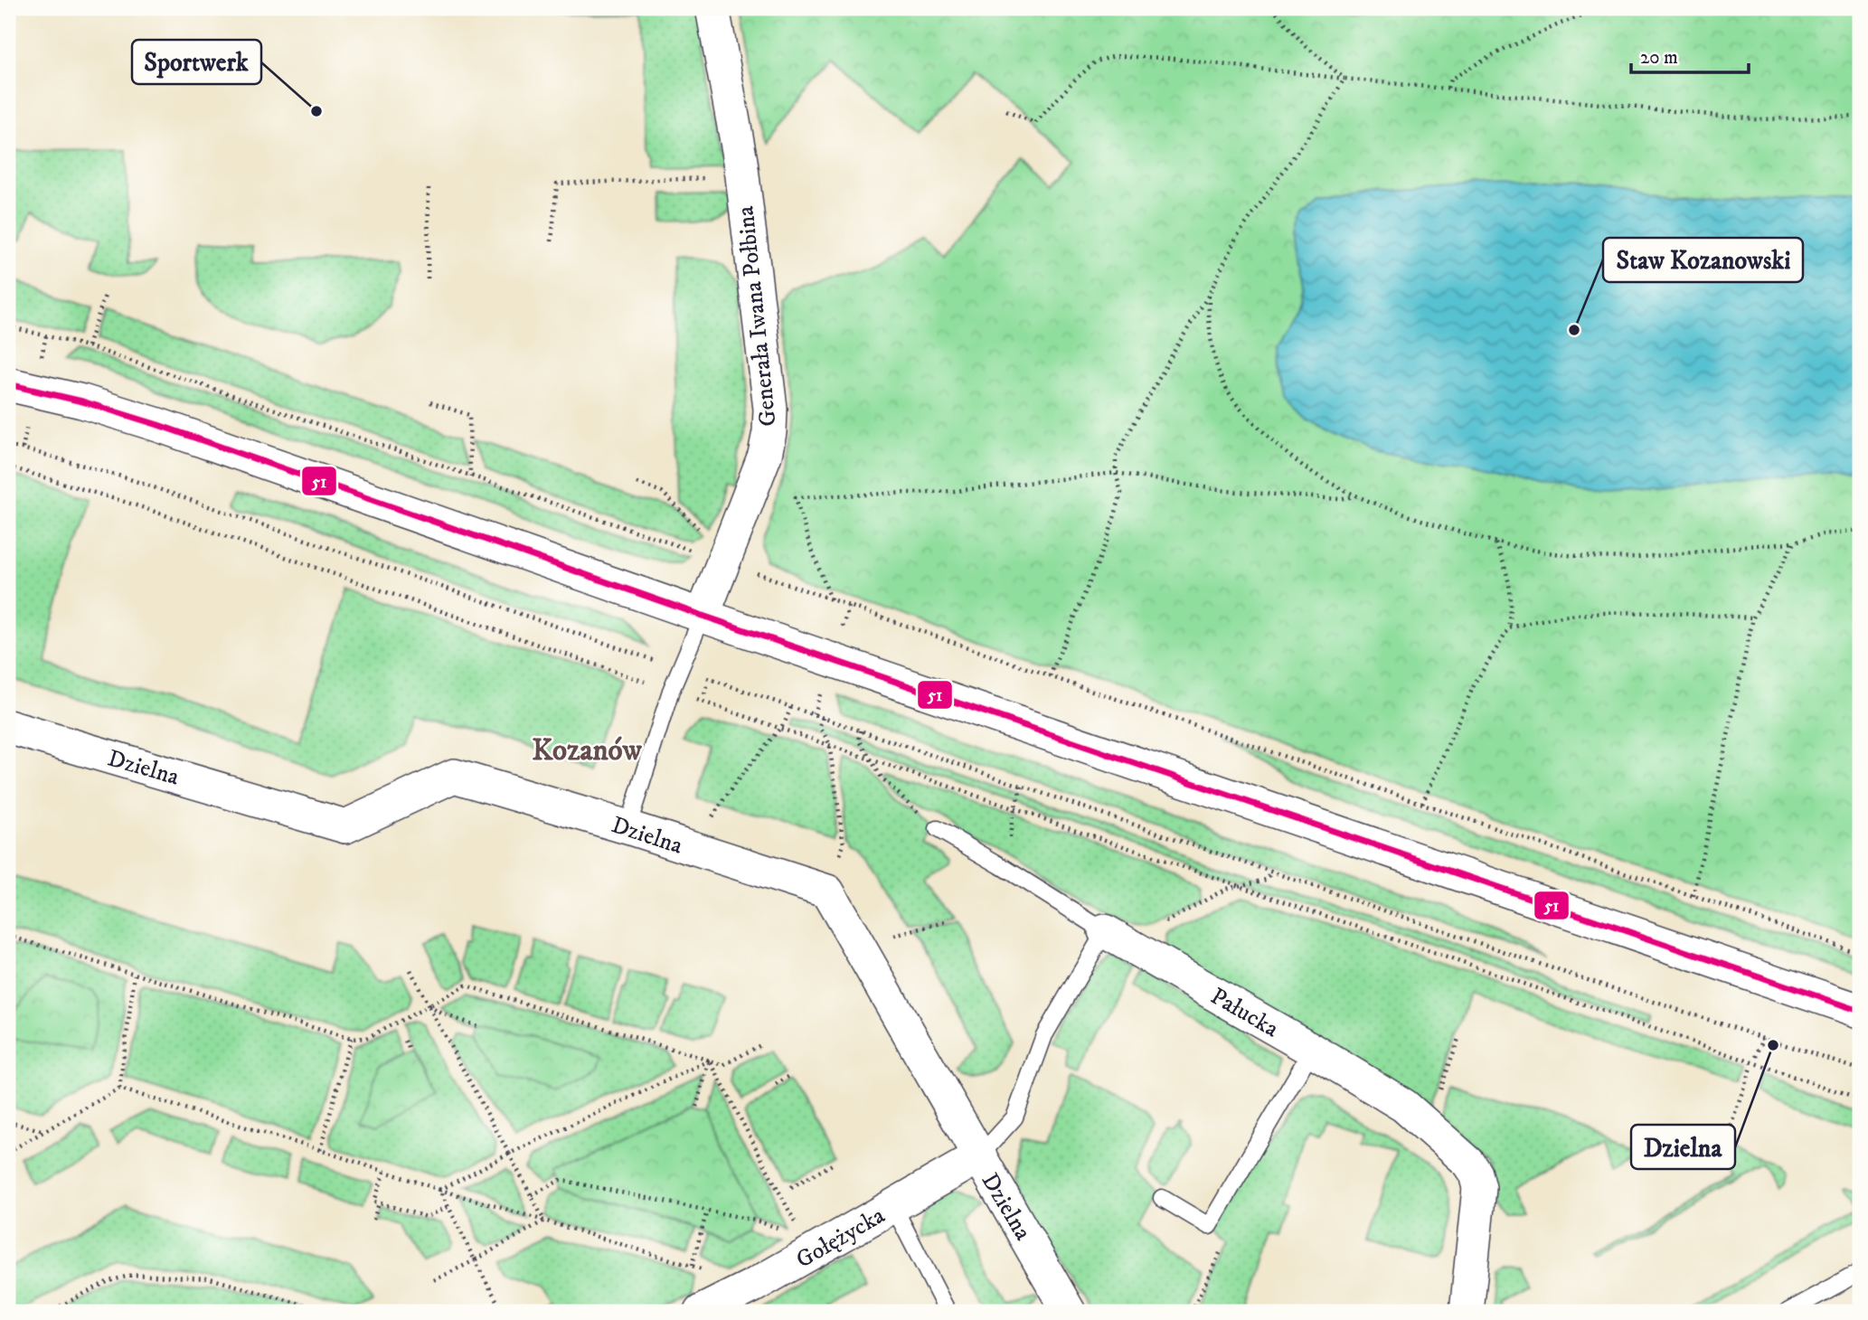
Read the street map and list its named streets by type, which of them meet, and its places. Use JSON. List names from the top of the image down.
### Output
{
  "streets": {
    "street": [
      "Generała Iwana Połbina",
      "Dzielna",
      "Pałucka",
      "Gołężycka"
    ]
  },
  "crossings": [
    ["Dzielna", "Gołężycka"]
  ],
  "districts": ["Kozanów"],
  "places": ["Sportwerk", "Staw Kozanowski", "Dzielna"],
  "lines": ["transit line 51"],
  "scale_bar": "20 m"
}
